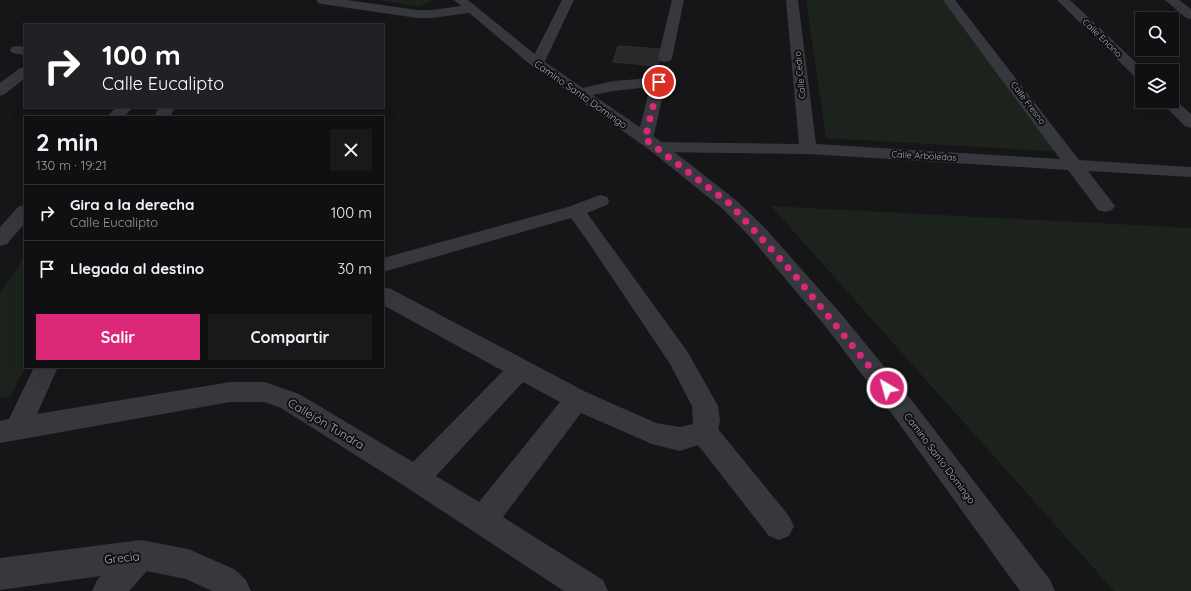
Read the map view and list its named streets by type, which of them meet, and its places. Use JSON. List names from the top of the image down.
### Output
{
  "streets": {
    "street": [
      "Calle Encino",
      "Calle Cedro",
      "Camino Santo Domingo",
      "Calle Fresno",
      "Calle Arboledas",
      "Callejón Tundra",
      "Grecia"
    ]
  },
  "crossings": [
    ["Calle Cedro", "Calle Arboledas"],
    ["Camino Santo Domingo", "Calle Arboledas"],
    ["Calle Fresno", "Calle Arboledas"]
  ],
  "page": {
    "turn": ["100 m", "Calle Eucalipto"],
    "heading": ["2 min", "130 m · 19:21"],
    "list": [
      {
        "name": "Gira a la derecha",
        "note": "Calle Eucalipto",
        "value": "100 m"
      },
      {
        "name": "Llegada al destino",
        "value": "30 m"
      }
    ],
    "buttons": ["Salir", "Compartir"]
  }
}
